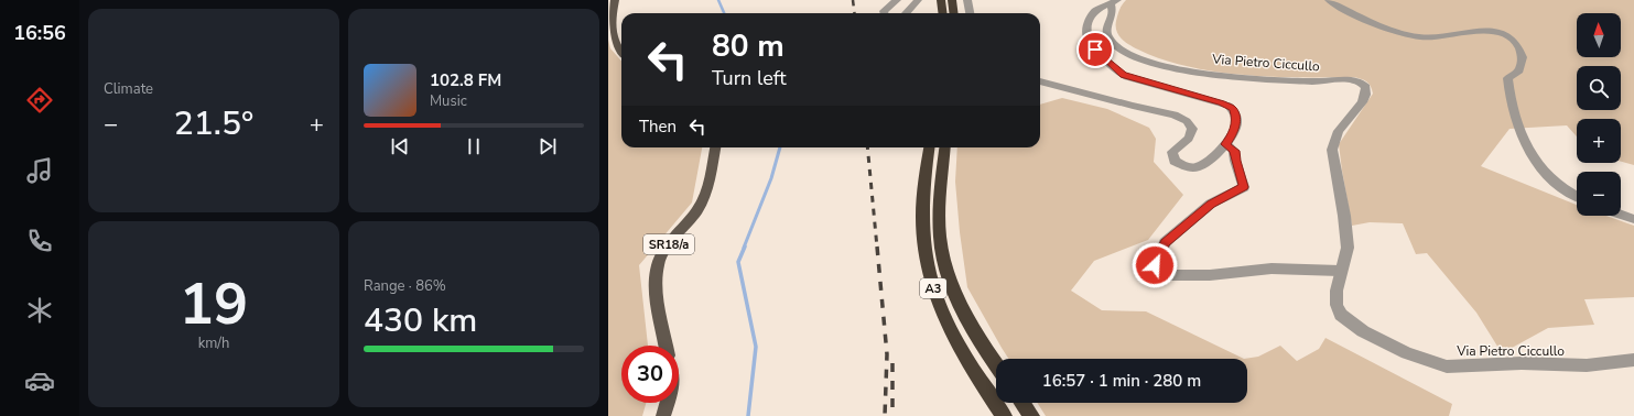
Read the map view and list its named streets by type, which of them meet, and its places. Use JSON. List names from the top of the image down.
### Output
{
  "streets": {
    "highway": ["A3"],
    "main road": ["SR18/a"],
    "street": ["Via Pietro Ciccullo"]
  },
  "north": "top",
  "page": {
    "tabs": "16:56",
    "tile": [
      "Climate",
      ["19", "km/h"],
      ["Range · 86%", "430 km"]
    ],
    "map_buttons": ["+", "−"],
    "turn": ["80 m", "Turn left"],
    "song": ["102.8 FM", "Music"],
    "heat": ["−", "21.5°", "+"],
    "then": "Then",
    "limit": "30",
    "trip": "16:57 · 1 min · 280 m"
  }
}
